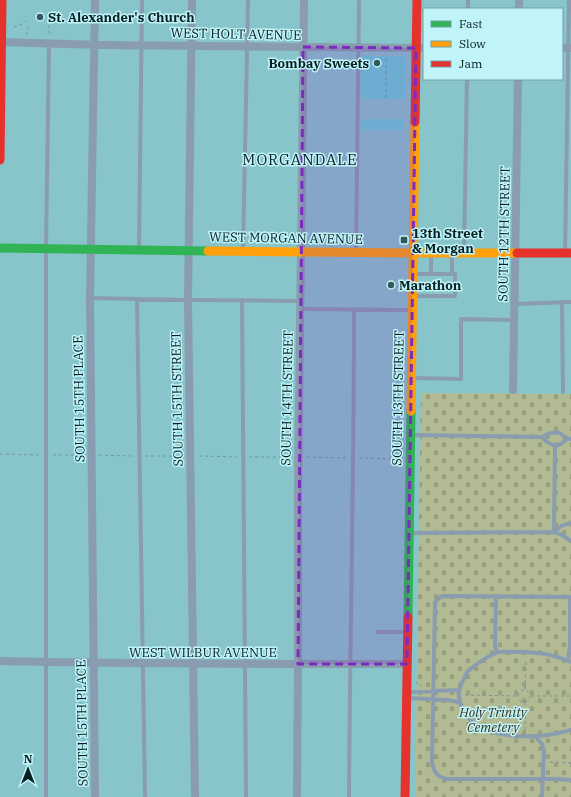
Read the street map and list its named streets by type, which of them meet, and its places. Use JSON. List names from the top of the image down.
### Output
{
  "streets": {
    "street": [
      "WEST HOLT AVENUE",
      "SOUTH 12TH STREET",
      "WEST MORGAN AVENUE",
      "SOUTH 14TH STREET",
      "SOUTH 13TH STREET",
      "SOUTH 15TH PLACE",
      "SOUTH 15TH STREET",
      "WEST WILBUR AVENUE"
    ]
  },
  "crossings": [
    ["WEST HOLT AVENUE", "SOUTH 14TH STREET"],
    ["WEST HOLT AVENUE", "SOUTH 13TH STREET"],
    ["WEST HOLT AVENUE", "SOUTH 15TH PLACE"],
    ["WEST HOLT AVENUE", "SOUTH 15TH STREET"],
    ["SOUTH 12TH STREET", "WEST MORGAN AVENUE"],
    ["WEST MORGAN AVENUE", "SOUTH 14TH STREET"],
    ["WEST MORGAN AVENUE", "SOUTH 13TH STREET"],
    ["WEST MORGAN AVENUE", "SOUTH 15TH PLACE"],
    ["WEST MORGAN AVENUE", "SOUTH 15TH STREET"],
    ["SOUTH 14TH STREET", "WEST WILBUR AVENUE"],
    ["SOUTH 13TH STREET", "WEST WILBUR AVENUE"],
    ["SOUTH 15TH PLACE", "WEST WILBUR AVENUE"],
    ["SOUTH 15TH STREET", "WEST WILBUR AVENUE"]
  ],
  "districts": ["MORGANDALE"],
  "parks": ["Holy Trinity Cemetery"],
  "places": {
    "other": ["St. Alexander's Church", "Bombay Sweets", "Marathon"],
    "transit": ["13th Street & Morgan"]
  },
  "legend": ["Fast", "Slow", "Jam"],
  "north": "top"
}
